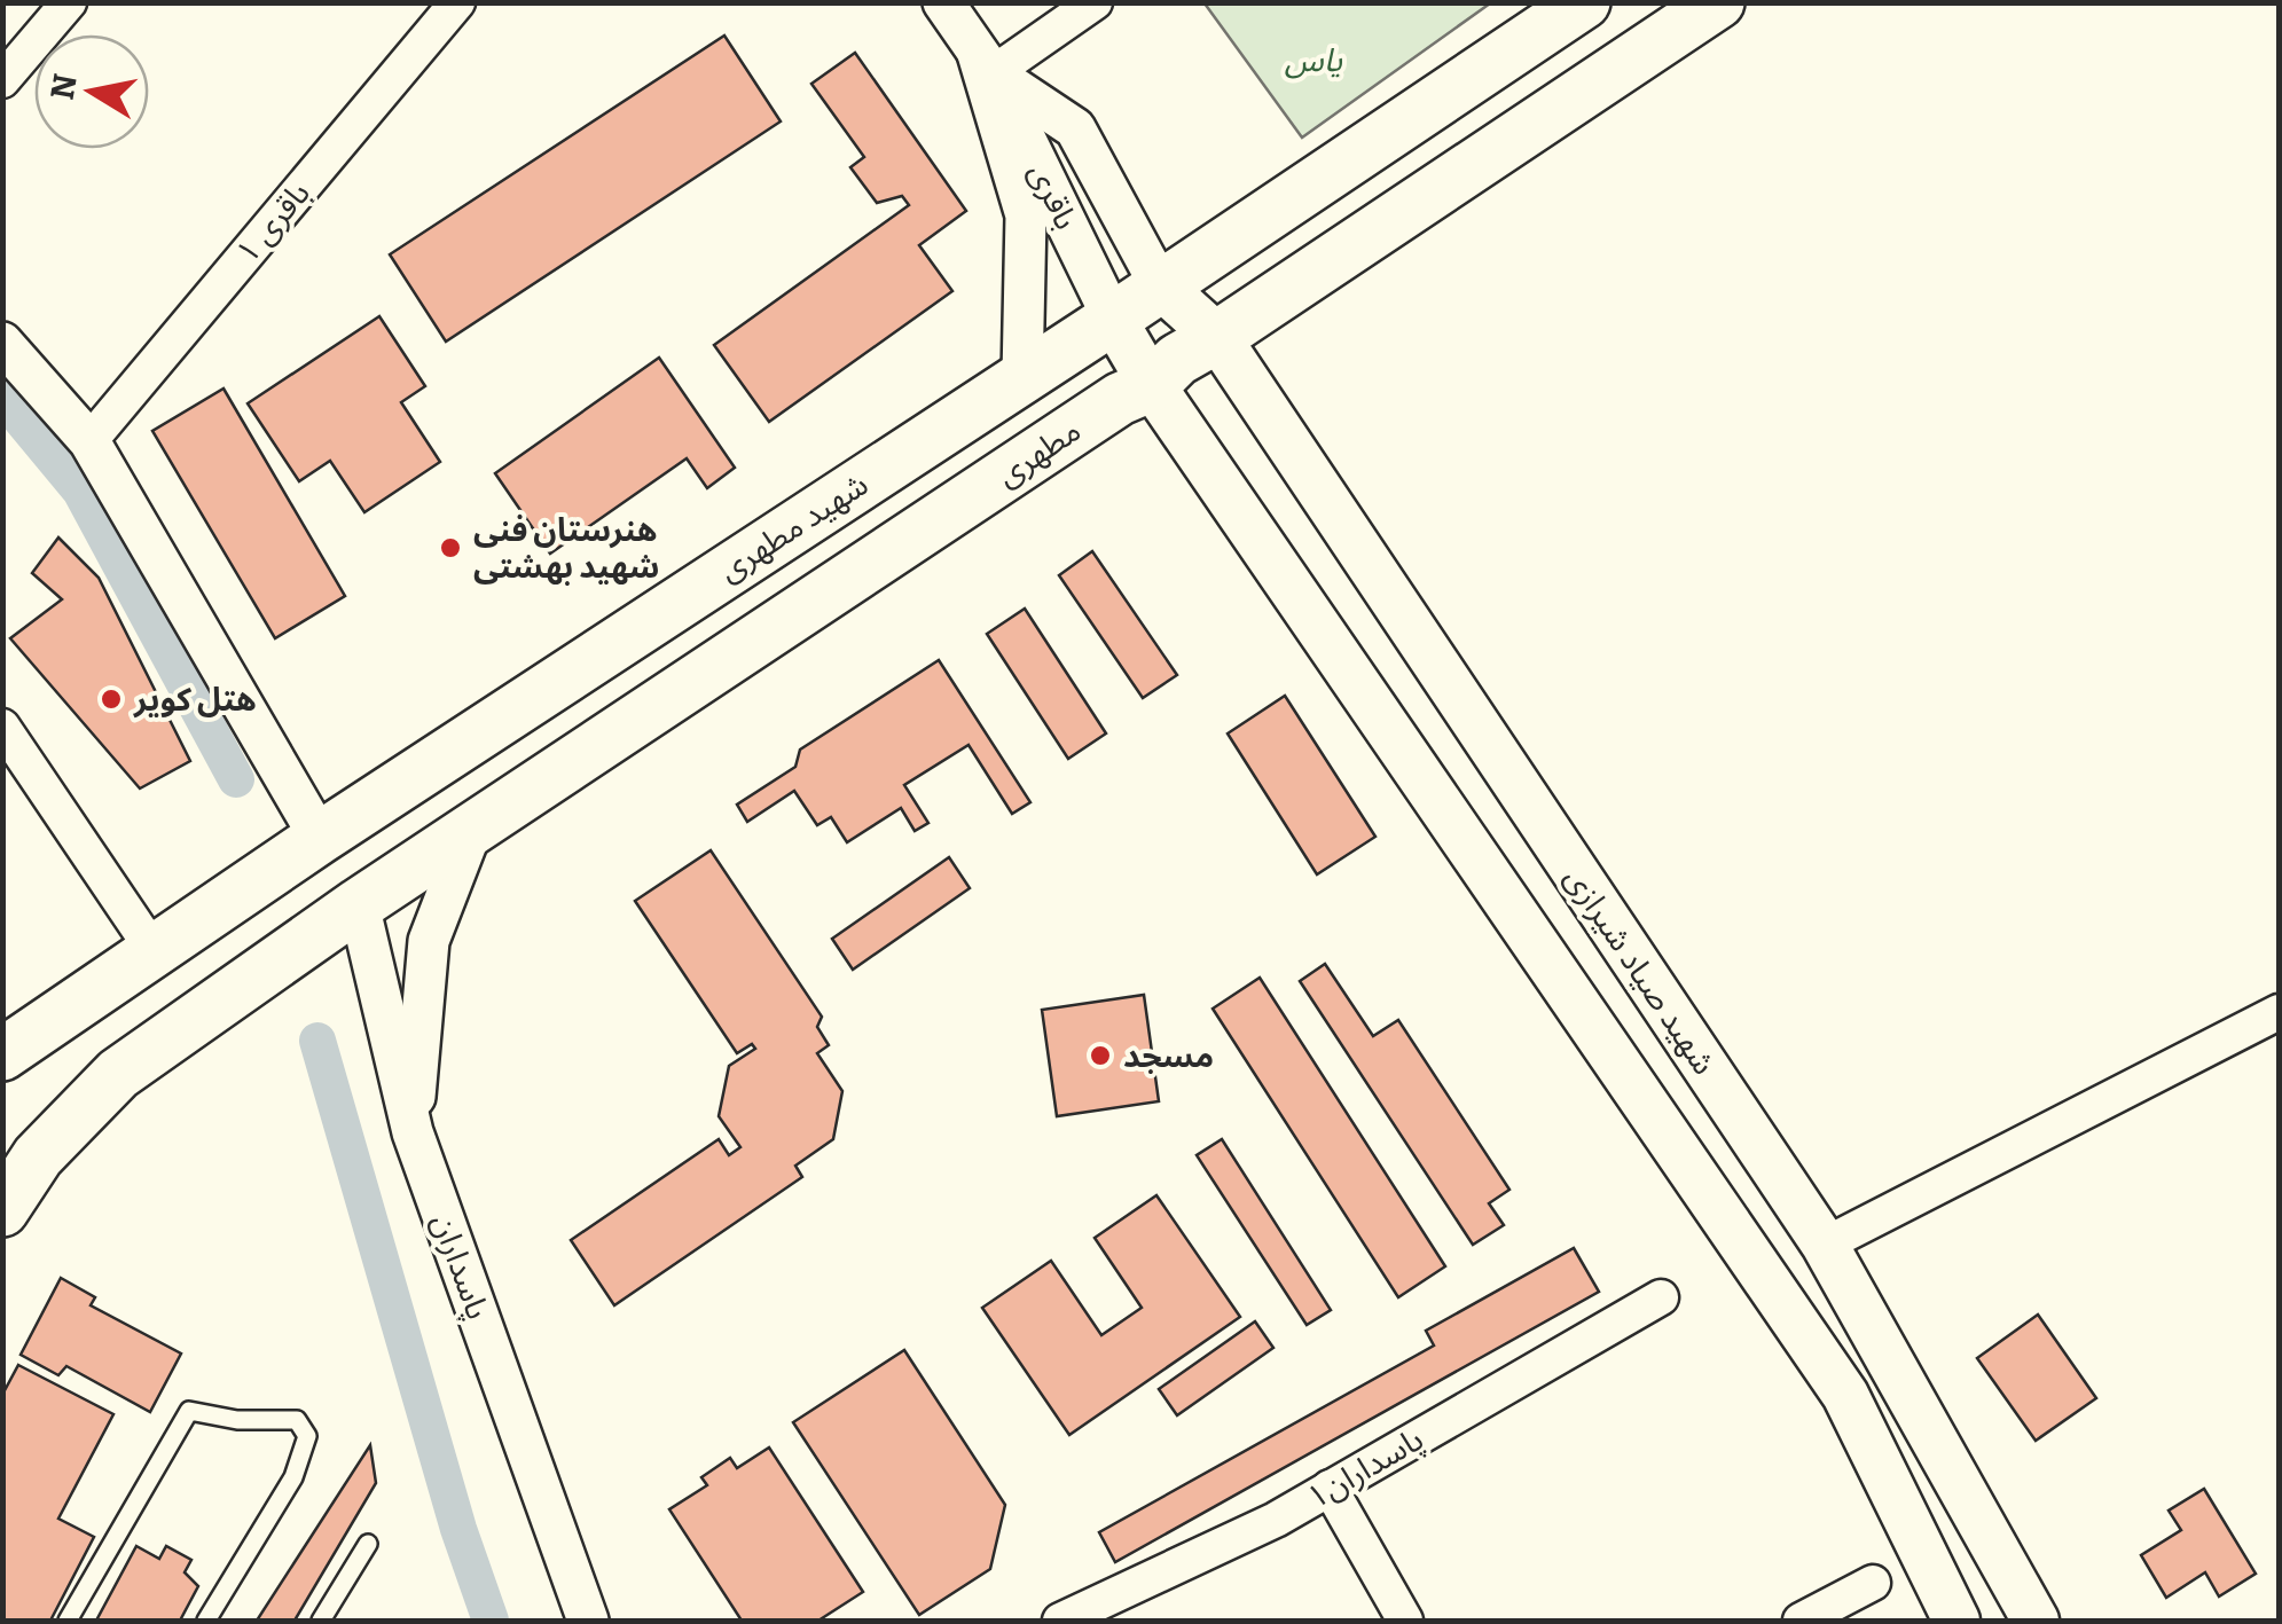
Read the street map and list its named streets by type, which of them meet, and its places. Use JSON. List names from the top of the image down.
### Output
{
  "streets": {
    "main road": ["مطهری", "شهید مطهری", "شهید صیاد شیرازی"],
    "street": [
      "باقری",
      "باقری ۱",
      "پاسداران",
      "پاسداران۱"
    ]
  },
  "crossings": [
    ["باقری", "شهید مطهری"],
    ["مطهری", "شهید صیاد شیرازی"],
    ["مطهری", "پاسداران"],
    ["شهید مطهری", "شهید صیاد شیرازی"]
  ],
  "parks": ["یاس"],
  "places": ["هنرستان فنی شهید بهشتی", "هتل کویر", "مسجد"],
  "north": "left"
}
